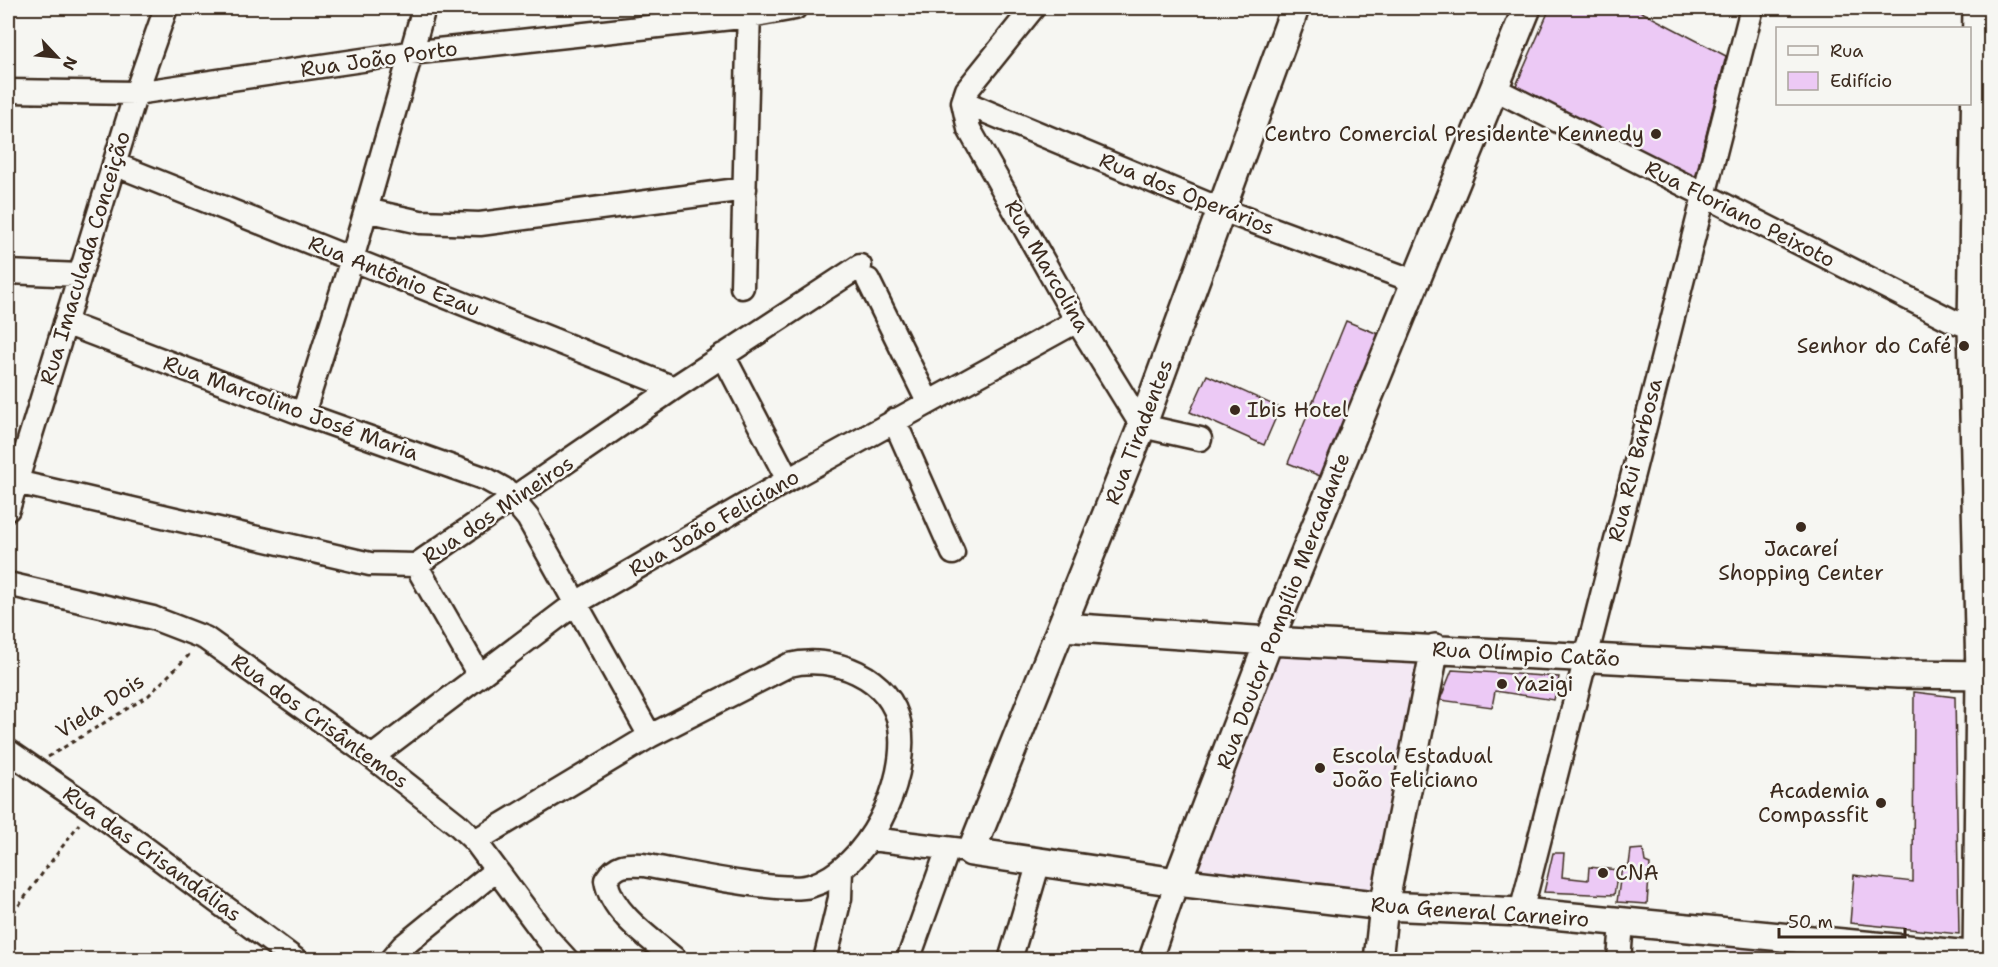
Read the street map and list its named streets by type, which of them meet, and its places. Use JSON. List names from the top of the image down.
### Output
{
  "streets": {
    "main road": [
      "Rua Tiradentes",
      "Rua Doutor Pompílio Mercadante",
      "Rua Olímpio Catão",
      "Rua General Carneiro"
    ],
    "street": [
      "Rua João Porto",
      "Rua dos Operários",
      "Rua Floriano Peixoto",
      "Rua Imaculada Conceição",
      "Rua Marcolina",
      "Rua Antônio Ezau",
      "Rua Marcolino José Maria",
      "Rua Rui Barbosa",
      "Rua dos Mineiros",
      "Rua João Feliciano",
      "Rua dos Crisântemos",
      "Rua das Crisandálias"
    ],
    "path": ["Viela Dois"]
  },
  "crossings": [
    ["Rua João Porto", "Rua Imaculada Conceição"],
    ["Rua dos Operários", "Rua Marcolina"],
    ["Rua dos Operários", "Rua Tiradentes"],
    ["Rua dos Operários", "Rua Doutor Pompílio Mercadante"],
    ["Rua Floriano Peixoto", "Rua Rui Barbosa"],
    ["Rua Floriano Peixoto", "Rua Doutor Pompílio Mercadante"],
    ["Rua Imaculada Conceição", "Rua Antônio Ezau"],
    ["Rua Imaculada Conceição", "Rua Marcolino José Maria"],
    ["Rua Imaculada Conceição", "Rua dos Mineiros"],
    ["Rua Marcolina", "Rua Tiradentes"],
    ["Rua Marcolina", "Rua João Feliciano"],
    ["Rua Antônio Ezau", "Rua dos Mineiros"],
    ["Rua Marcolino José Maria", "Rua dos Mineiros"],
    ["Rua Marcolino José Maria", "Rua João Feliciano"],
    ["Rua Tiradentes", "Rua Olímpio Catão"],
    ["Rua Tiradentes", "Rua General Carneiro"],
    ["Rua Rui Barbosa", "Rua Olímpio Catão"],
    ["Rua Rui Barbosa", "Rua General Carneiro"],
    ["Rua dos Mineiros", "Rua João Feliciano"],
    ["Rua João Feliciano", "Rua dos Crisântemos"],
    ["Rua Doutor Pompílio Mercadante", "Rua Olímpio Catão"],
    ["Rua Doutor Pompílio Mercadante", "Rua General Carneiro"],
    ["Viela Dois", "Rua dos Crisântemos"],
    ["Viela Dois", "Rua das Crisandálias"]
  ],
  "places": [
    "Centro Comercial Presidente Kennedy",
    "Senhor do Café",
    "Ibis Hotel",
    "Jacareí Shopping Center",
    "Yazigi",
    "Escola Estadual João Feliciano",
    "Academia Compassfit",
    "CNA"
  ],
  "legend": ["Rua", "Edifício"],
  "scale_bar": "50 m",
  "north": "bottom right"
}
